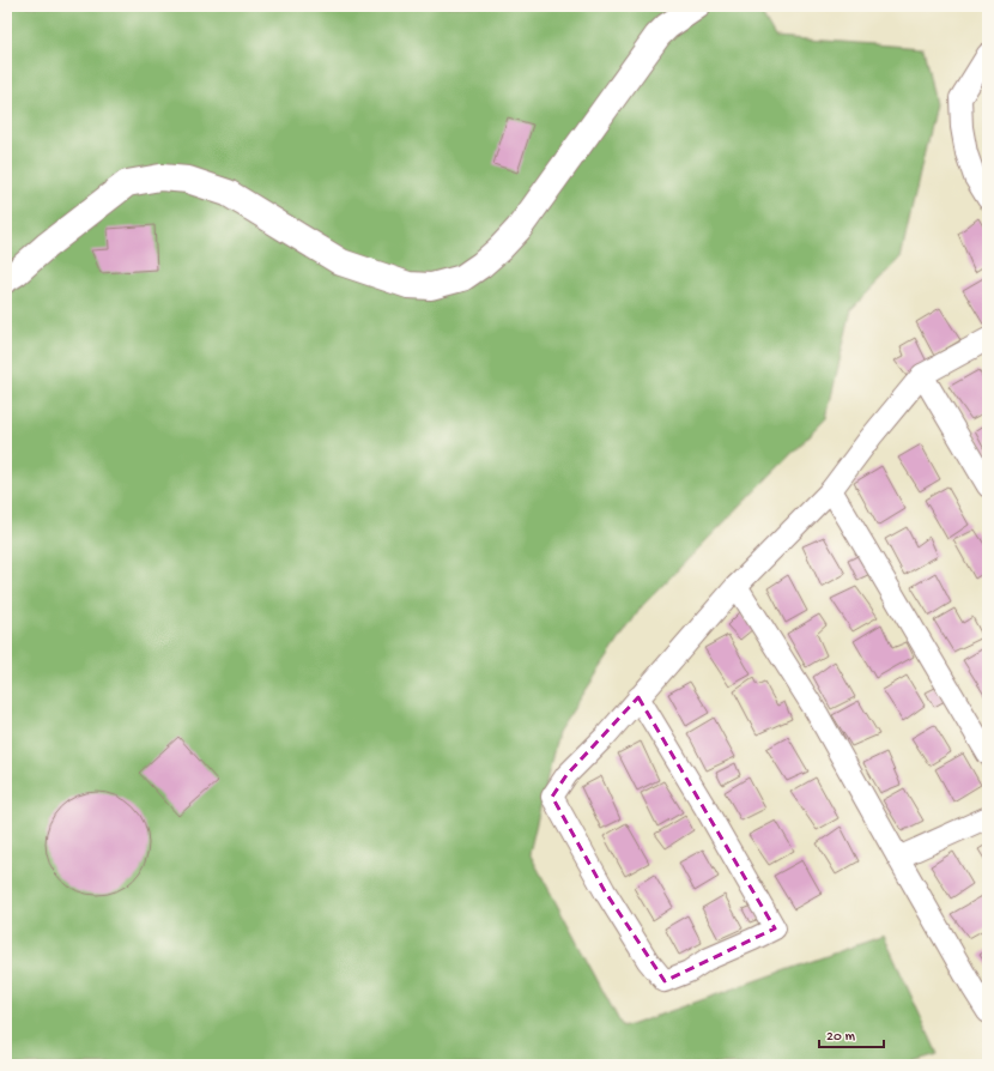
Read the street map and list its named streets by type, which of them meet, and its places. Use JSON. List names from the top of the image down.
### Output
{
  "scale_bar": "20 m"
}
